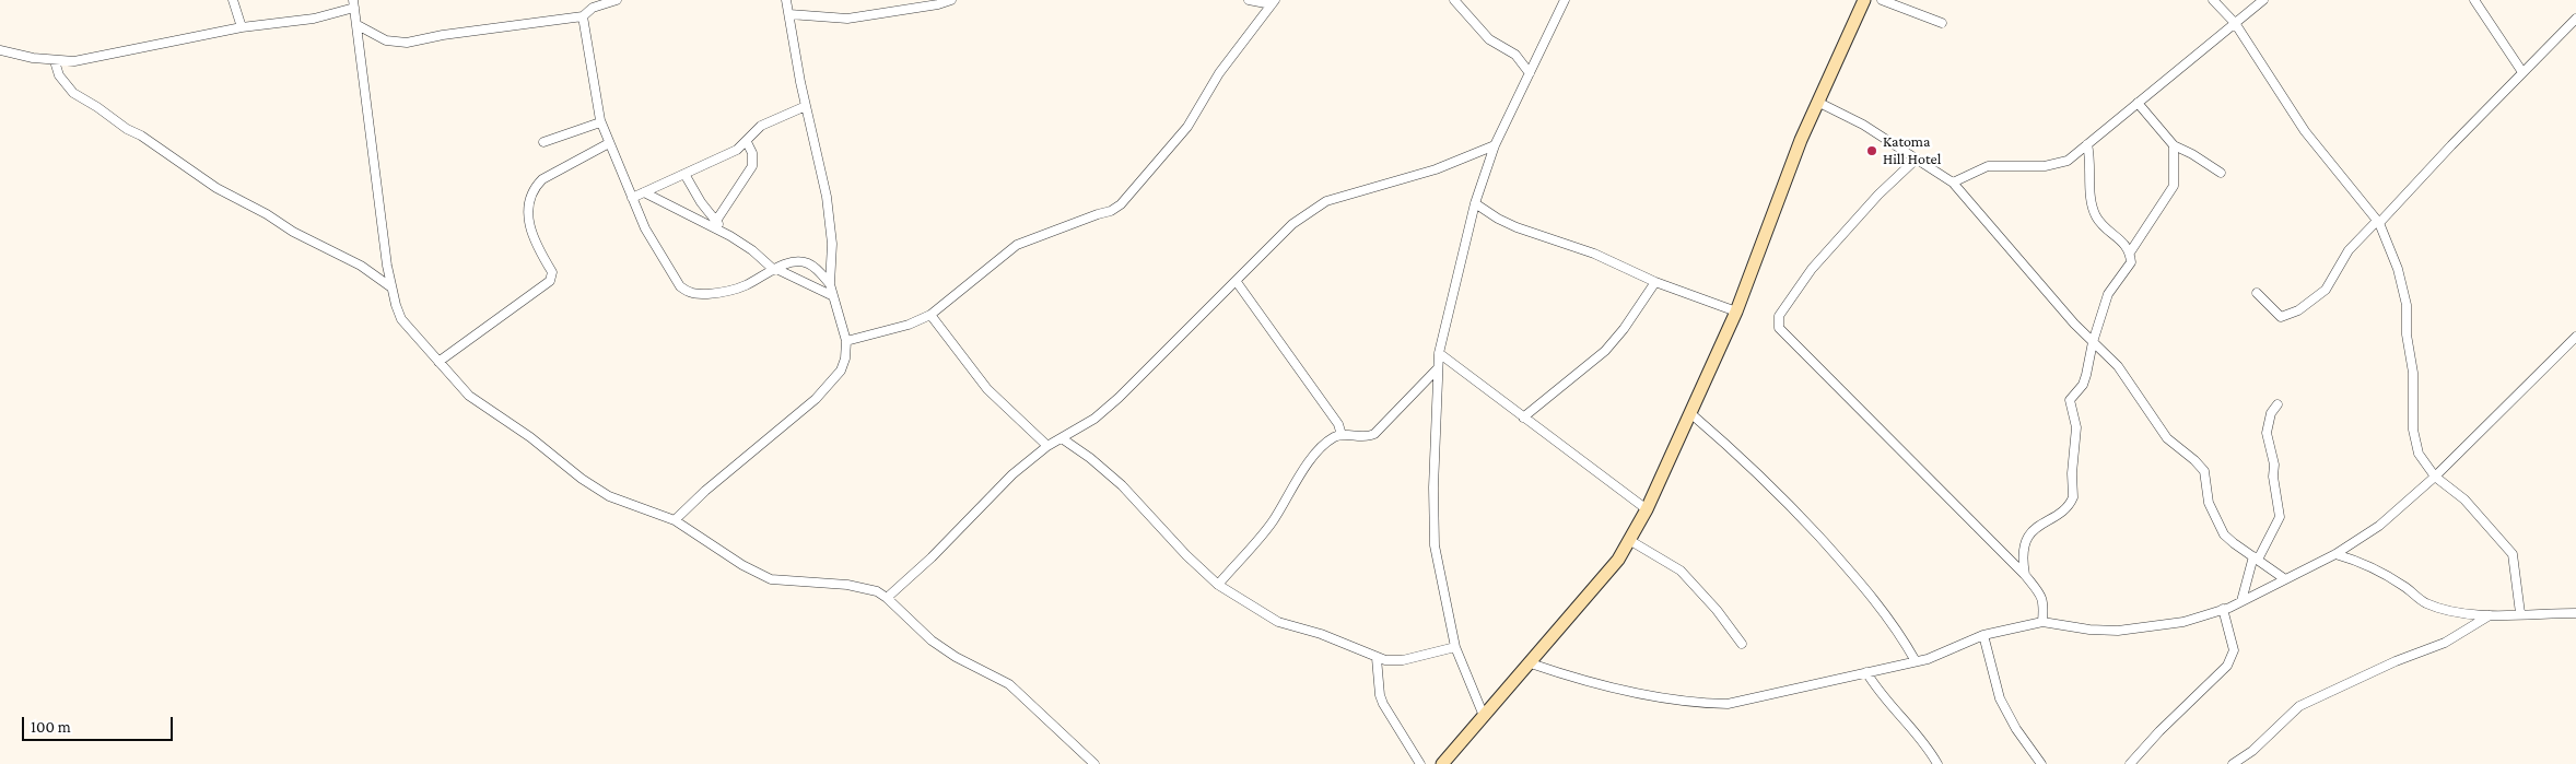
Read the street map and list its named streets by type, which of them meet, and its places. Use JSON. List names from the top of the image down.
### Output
{
  "places": ["Katoma Hill Hotel"],
  "scale_bar": "100 m"
}
